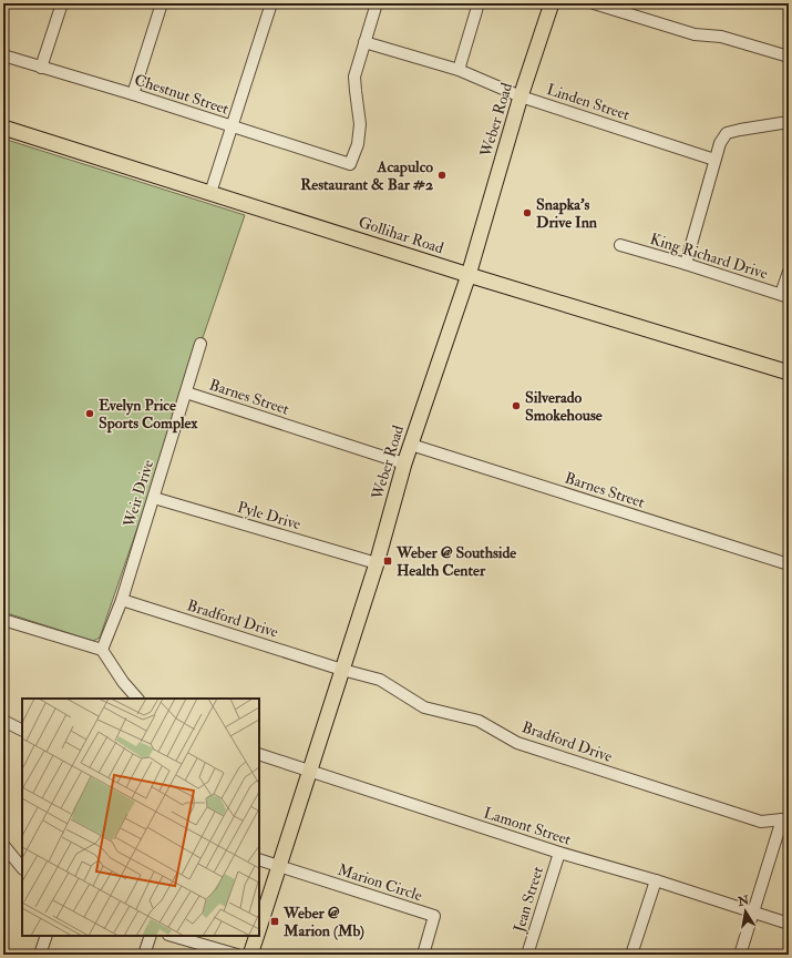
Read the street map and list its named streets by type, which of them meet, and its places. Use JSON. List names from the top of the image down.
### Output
{
  "streets": {
    "main road": ["Weber Road", "Gollihar Road"],
    "street": [
      "Chestnut Street",
      "Linden Street",
      "King Richard Drive",
      "Barnes Street",
      "Weir Drive",
      "Pyle Drive",
      "Bradford Drive",
      "Lamont Street",
      "Marion Circle",
      "Jean Street"
    ]
  },
  "crossings": [
    ["Chestnut Street", "Linden Street"],
    ["Linden Street", "Weber Road"],
    ["Weber Road", "Gollihar Road"],
    ["Weber Road", "Barnes Street"],
    ["Weber Road", "Pyle Drive"],
    ["Weber Road", "Bradford Drive"],
    ["Weber Road", "Lamont Street"],
    ["Weber Road", "Marion Circle"],
    ["Barnes Street", "Weir Drive"],
    ["Weir Drive", "Pyle Drive"],
    ["Weir Drive", "Bradford Drive"],
    ["Lamont Street", "Jean Street"]
  ],
  "places": {
    "other": [
      "Acapulco Restaurant & Bar #2",
      "Snapka's Drive Inn",
      "Silverado Smokehouse",
      "Evelyn Price Sports Complex"
    ],
    "transit": ["Weber @ Southside Health Center", "Weber @ Marion (Mb)"]
  },
  "north": "top"
}
